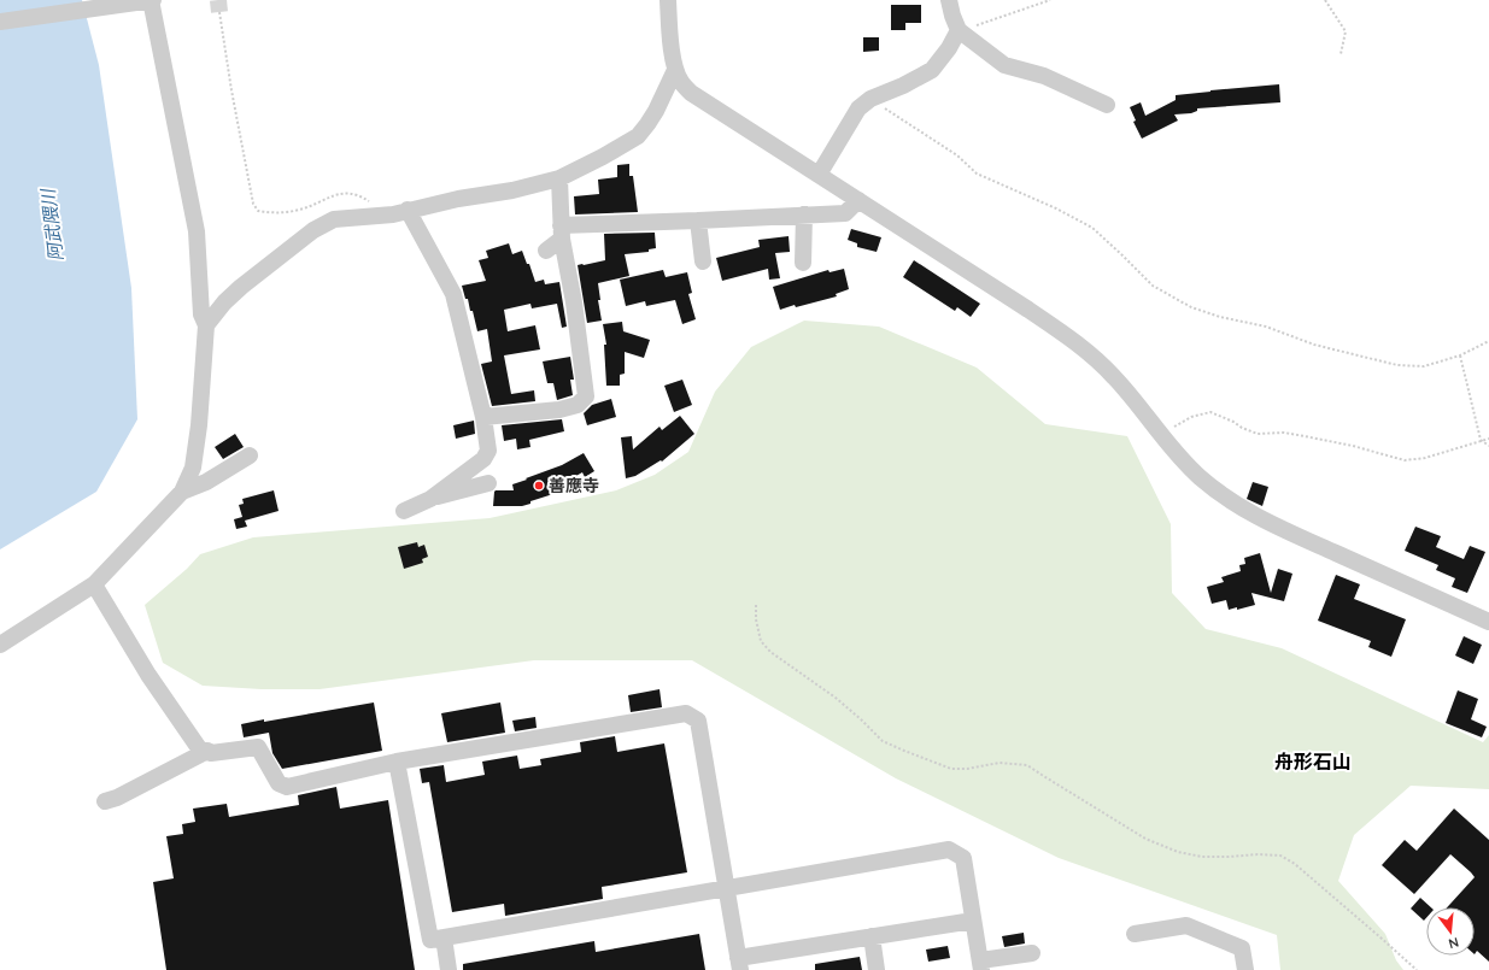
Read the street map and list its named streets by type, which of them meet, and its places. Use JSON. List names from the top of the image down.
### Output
{
  "districts": ["舟形石山"],
  "water": ["阿武隈川"],
  "places": ["善應寺"],
  "north": "bottom"
}
